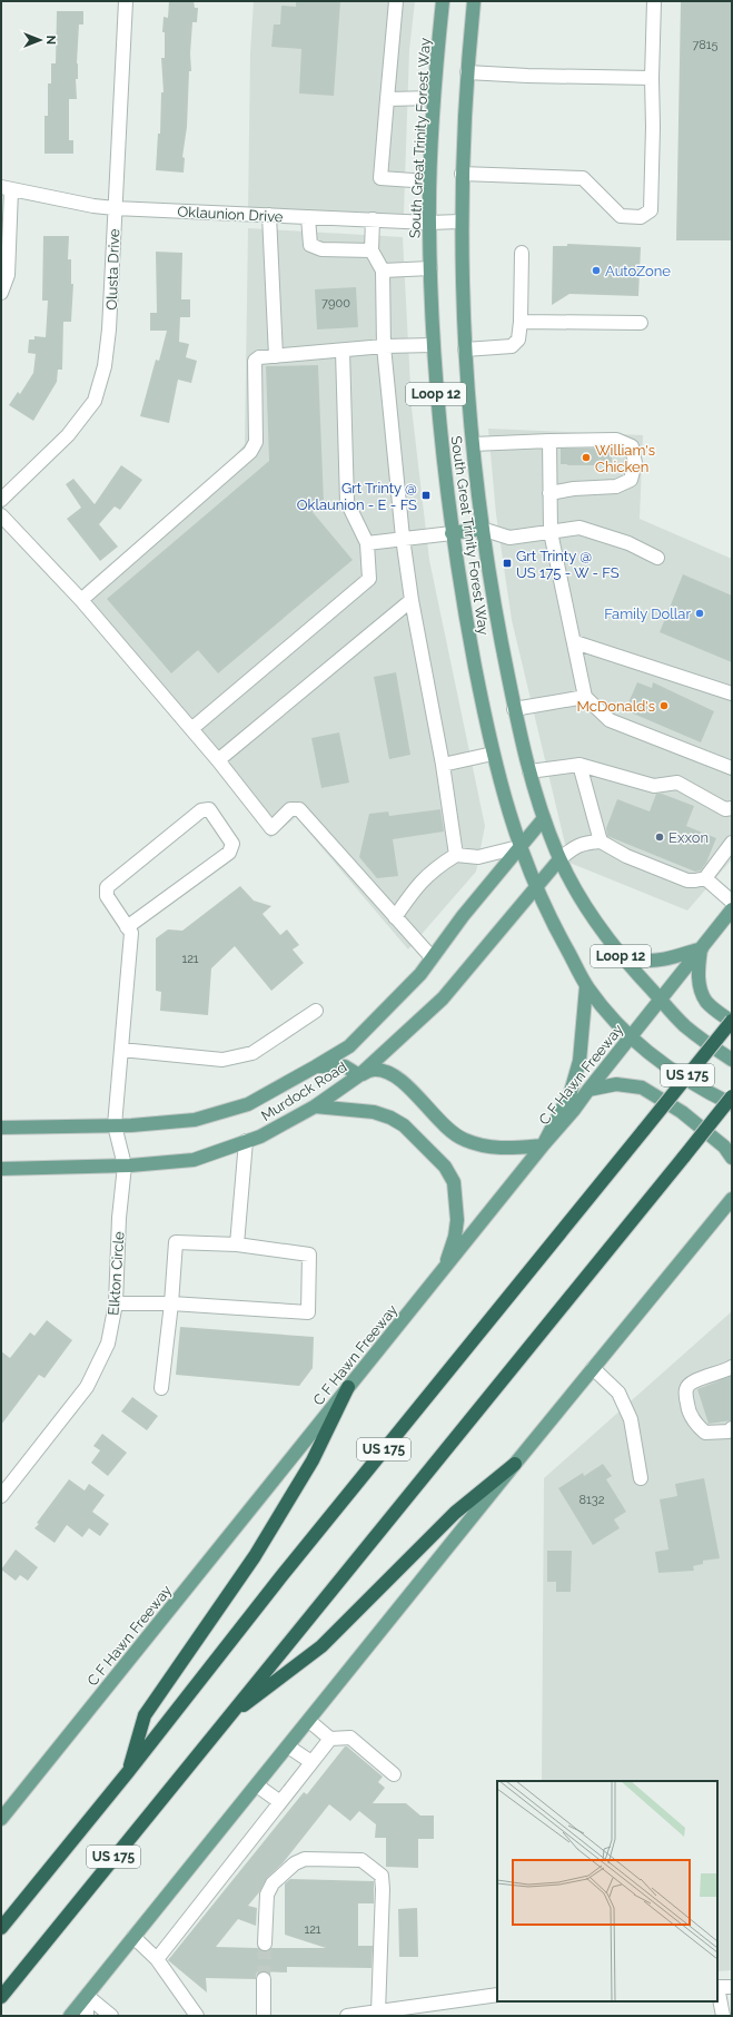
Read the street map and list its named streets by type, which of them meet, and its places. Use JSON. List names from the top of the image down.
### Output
{
  "streets": {
    "highway": ["US 175"],
    "main road": [
      "South Great Trinity Forest Way",
      "Loop 12",
      "C F Hawn Freeway",
      "Murdock Road"
    ],
    "street": ["Oklaunion Drive", "Olusta Drive", "Elkton Circle"]
  },
  "crossings": [
    ["South Great Trinity Forest Way", "Oklaunion Drive"],
    ["South Great Trinity Forest Way", "Loop 12"],
    ["South Great Trinity Forest Way", "C F Hawn Freeway"],
    ["South Great Trinity Forest Way", "Murdock Road"],
    ["Oklaunion Drive", "Olusta Drive"],
    ["Loop 12", "C F Hawn Freeway"],
    ["Murdock Road", "Elkton Circle"]
  ],
  "places": {
    "other": [
      "AutoZone",
      "William's Chicken",
      "Family Dollar",
      "McDonald's",
      "Exxon"
    ],
    "transit": ["Grt Trinty @ Oklaunion - E - FS", "Grt Trinty @ US 175 - W - FS"]
  },
  "house_numbers": [
    "7815",
    "7900",
    "121",
    "8132",
    "121"
  ],
  "north": "right"
}
